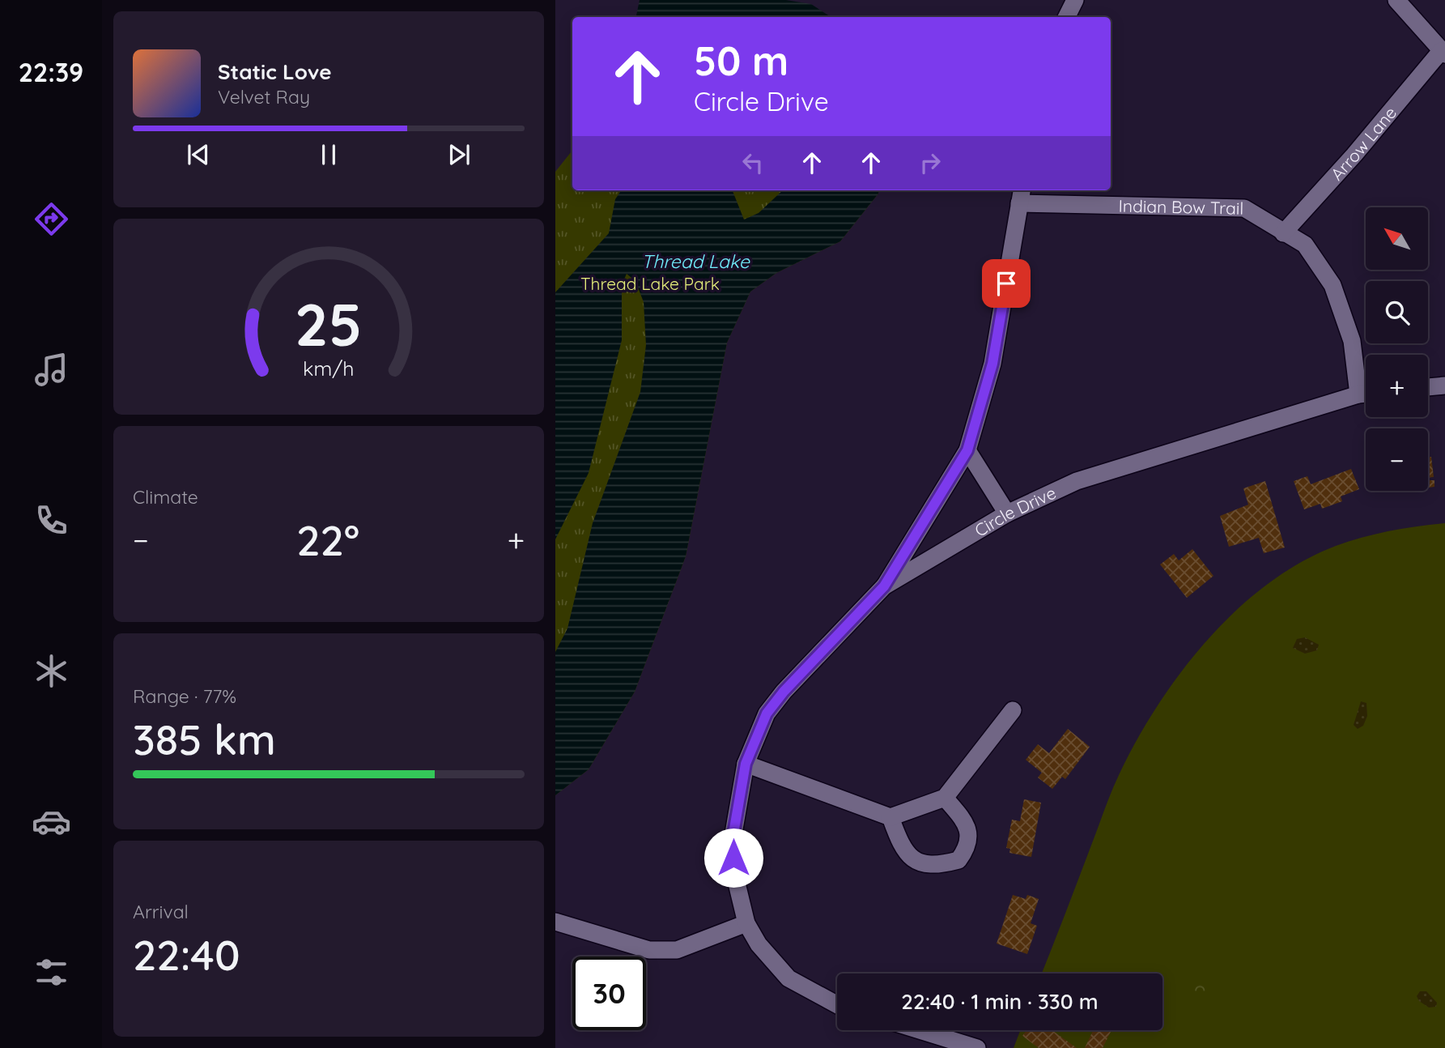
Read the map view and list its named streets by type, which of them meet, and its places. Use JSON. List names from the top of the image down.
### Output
{
  "streets": {
    "street": ["Arrow Lane", "Indian Bow Trail", "Circle Drive"]
  },
  "crossings": [
    ["Arrow Lane", "Indian Bow Trail"]
  ],
  "water": ["Thread Lake"],
  "parks": ["Thread Lake Park"],
  "north": "top left",
  "page": {
    "tabs": "22:39",
    "turn": ["50 m", "Circle Drive"],
    "song": ["Static Love", "Velvet Ray"],
    "map_buttons": ["+", "−"],
    "tile": [
      "Climate",
      ["Range · 77%", "385 km"],
      ["Arrival", "22:40"]
    ],
    "heat": ["−", "22°", "+"],
    "limit": "30",
    "trip": "22:40 · 1 min · 330 m",
    "gauge": ["25", "km/h"]
  }
}
